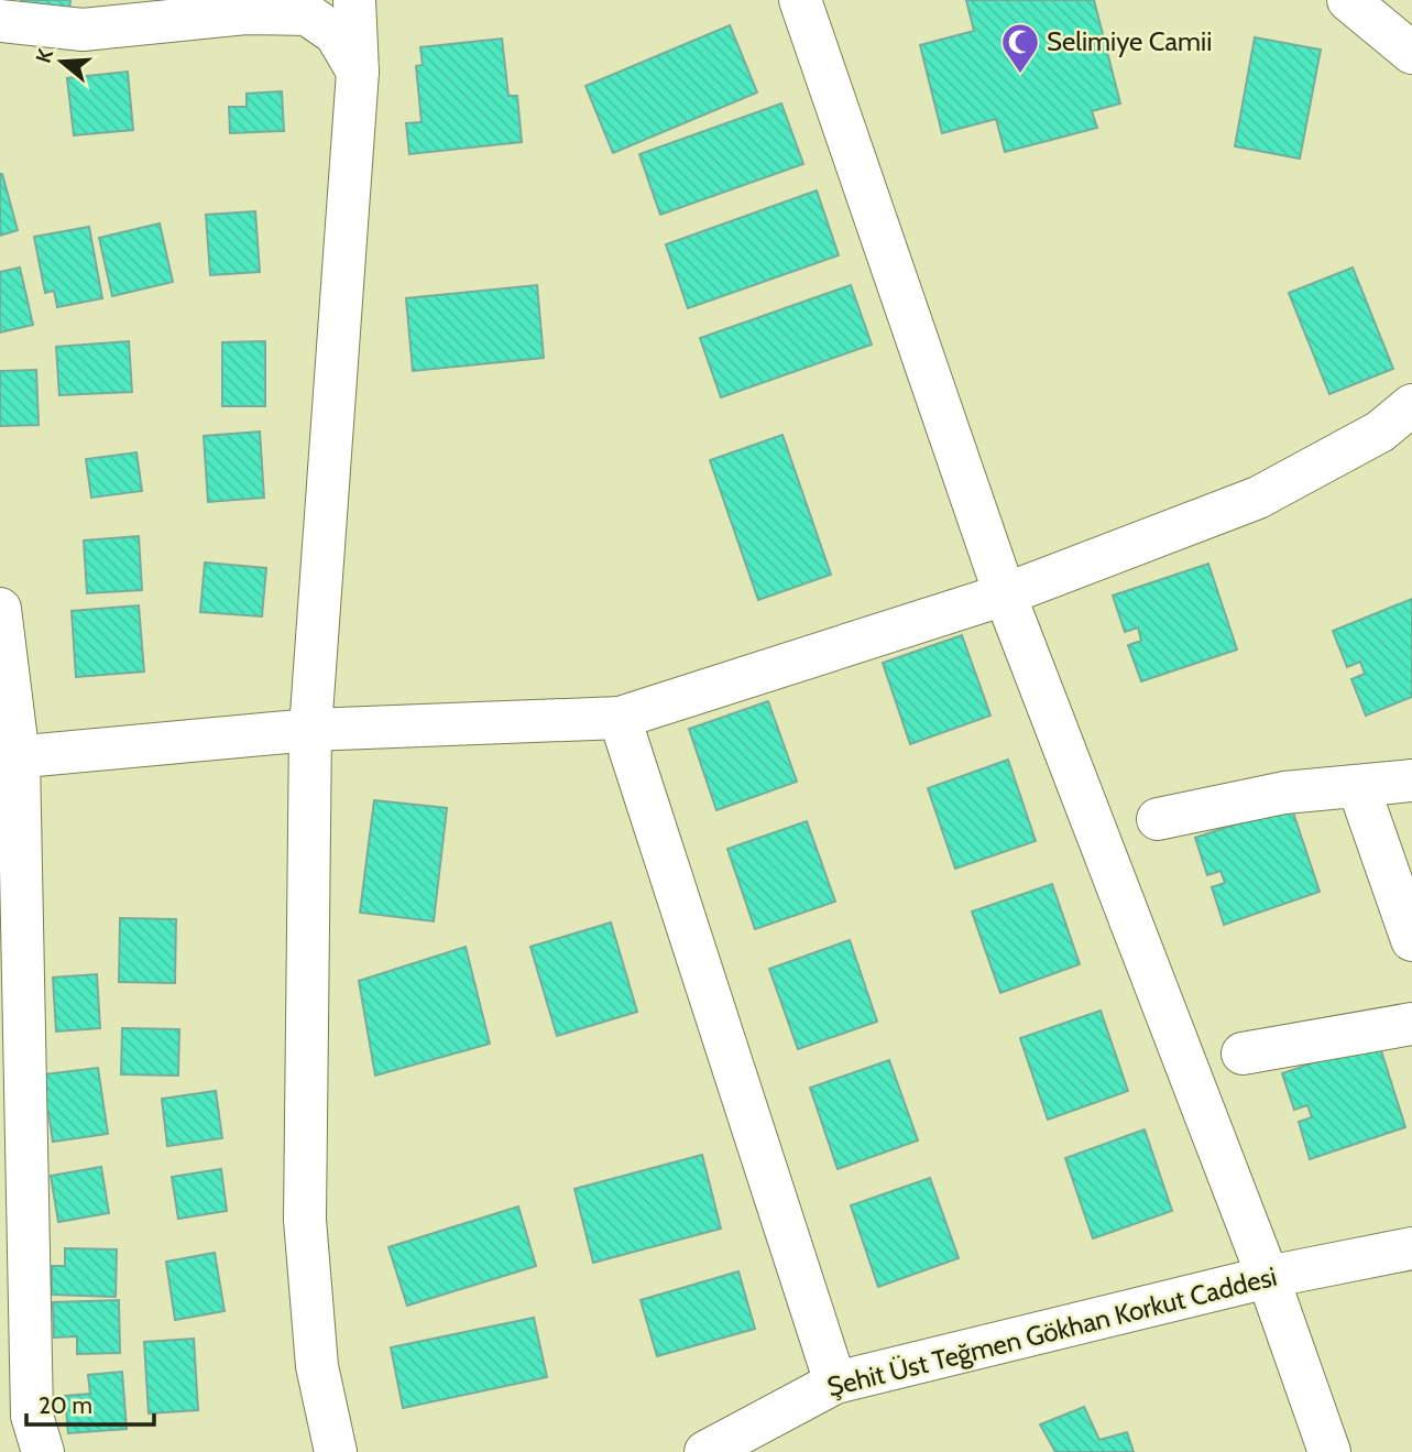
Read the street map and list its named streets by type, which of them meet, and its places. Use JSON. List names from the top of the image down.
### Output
{
  "streets": {
    "street": ["Şehit Üst Teğmen Gökhan Korkut Caddesi"]
  },
  "places": {
    "mosque": ["Selimiye Camii"]
  },
  "scale_bar": "20 m",
  "north": "left"
}
